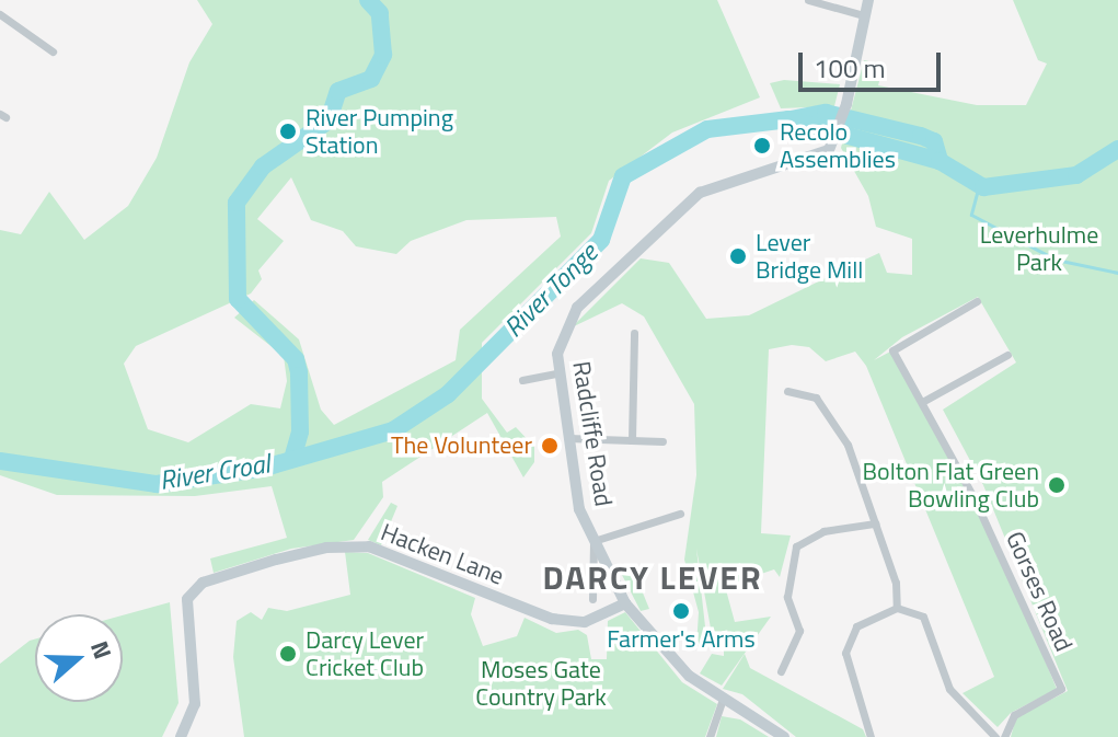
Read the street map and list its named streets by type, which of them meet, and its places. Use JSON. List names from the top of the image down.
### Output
{
  "streets": {
    "main road": ["Radcliffe Road", "Hacken Lane"],
    "street": ["Gorses Road"]
  },
  "crossings": [
    ["Radcliffe Road", "Hacken Lane"]
  ],
  "districts": ["DARCY LEVER"],
  "water": ["River Tonge", "River Croal"],
  "parks": ["Leverhulme Park", "Moses Gate Country Park"],
  "places": [
    "River Pumping Station",
    "Recolo Assemblies",
    "Lever Bridge Mill",
    "The Volunteer",
    "Bolton Flat Green Bowling Club",
    "Farmer's Arms",
    "Darcy Lever Cricket Club"
  ],
  "scale_bar": "100 m",
  "north": "right"
}
